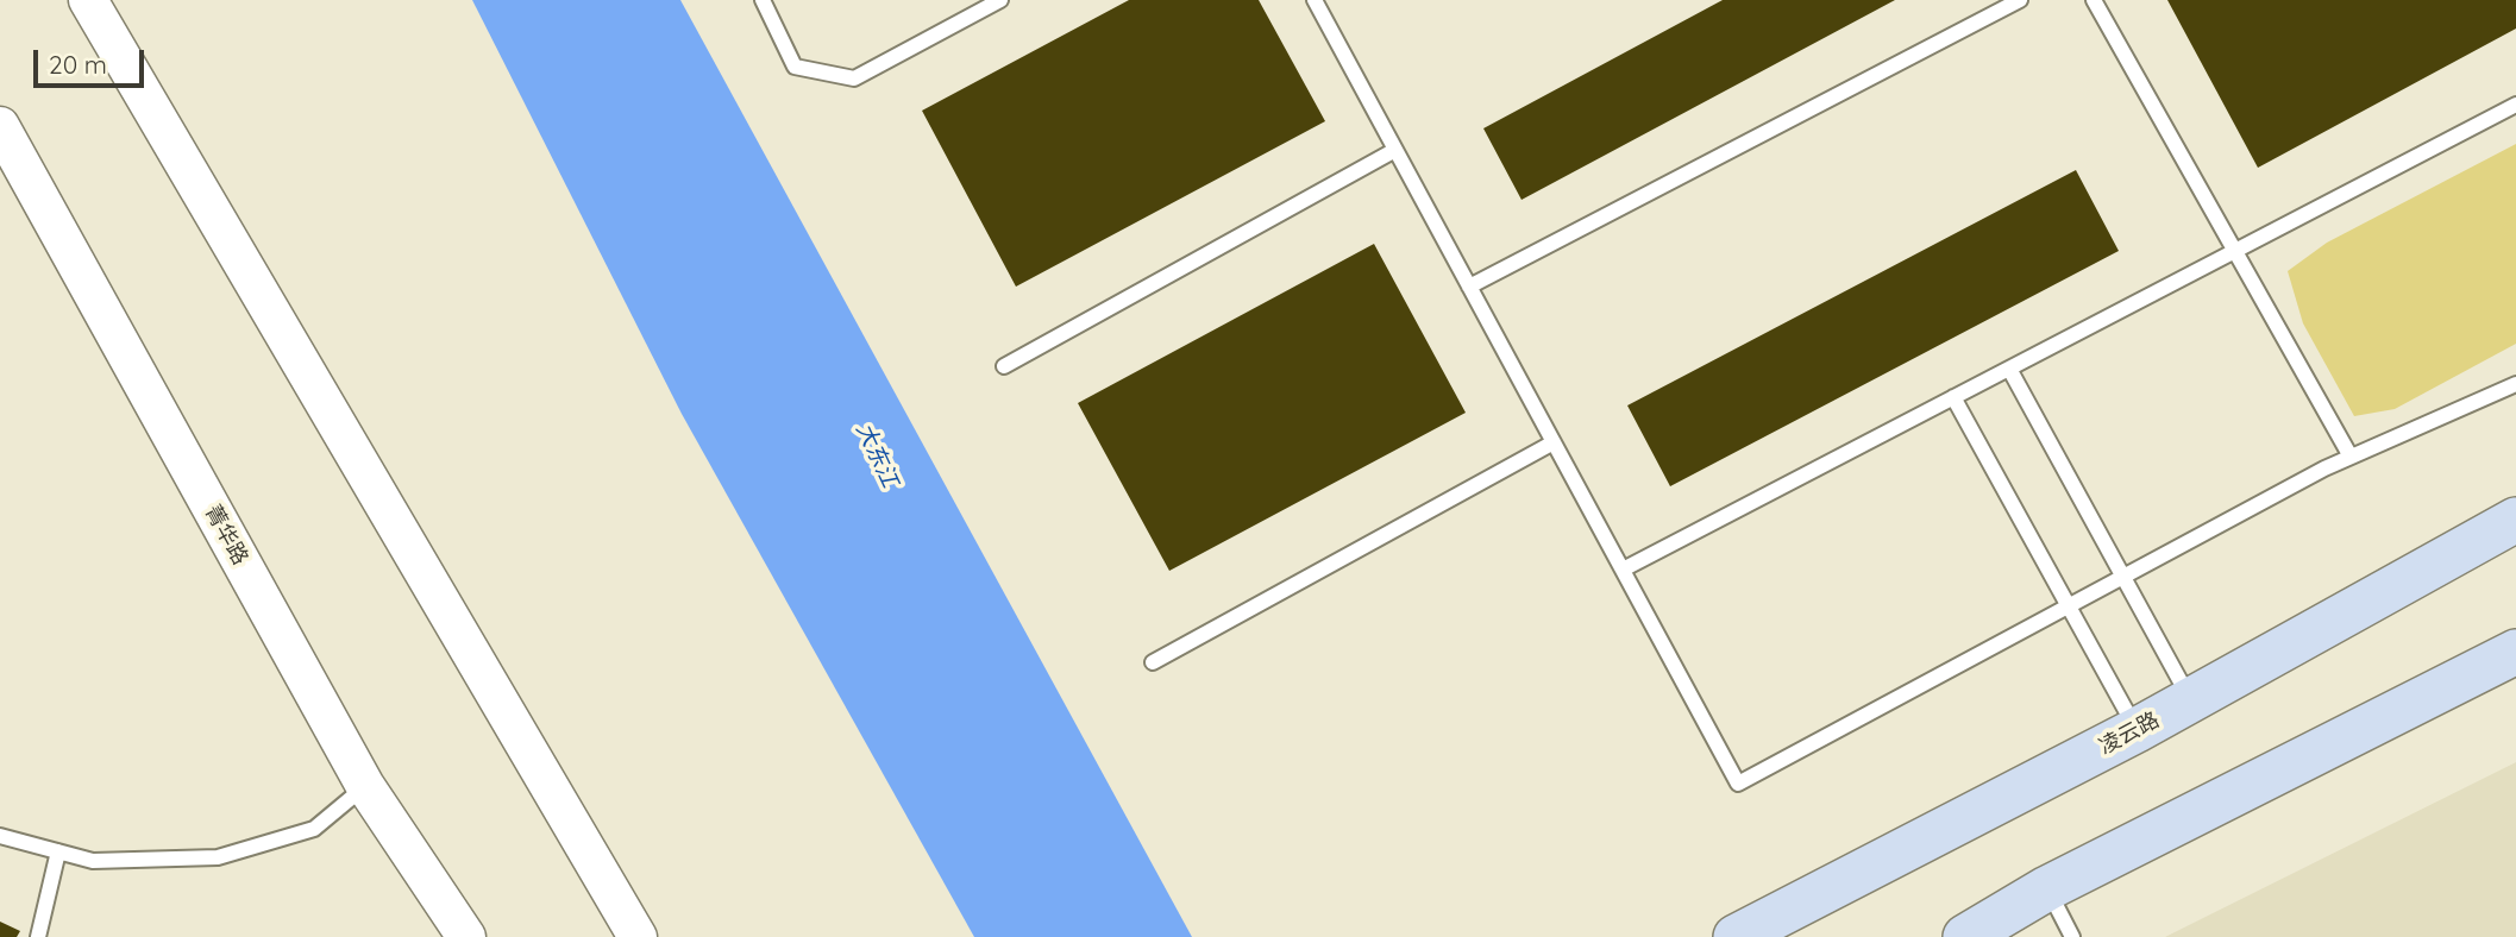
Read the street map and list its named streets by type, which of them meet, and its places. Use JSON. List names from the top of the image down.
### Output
{
  "streets": {
    "main road": ["凌云路"],
    "street": ["菁华路"]
  },
  "water": ["大东江"],
  "scale_bar": "20 m"
}
